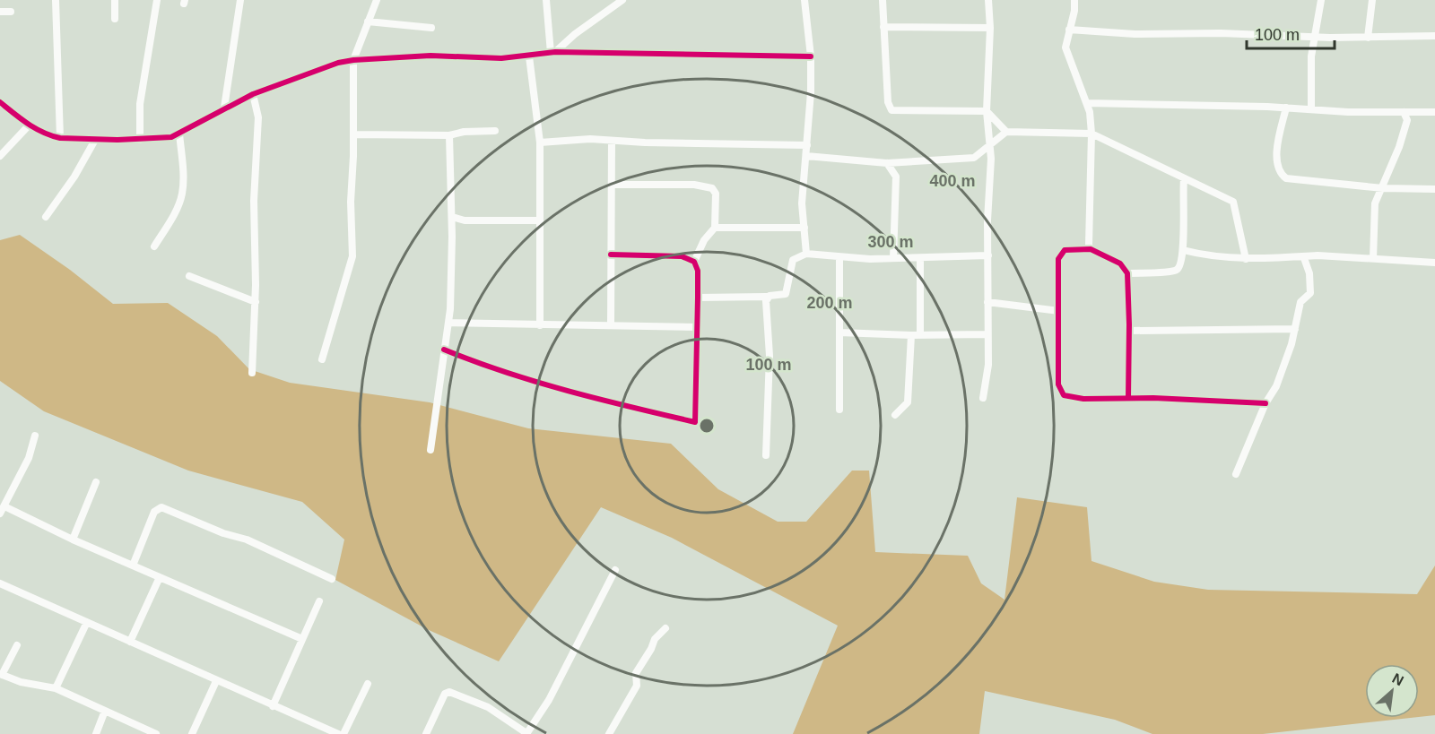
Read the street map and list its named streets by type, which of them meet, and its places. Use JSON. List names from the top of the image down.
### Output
{
  "scale_bar": "100 m",
  "north": "top right",
  "rings": [
    "400 m",
    "300 m",
    "200 m",
    "100 m"
  ]
}
